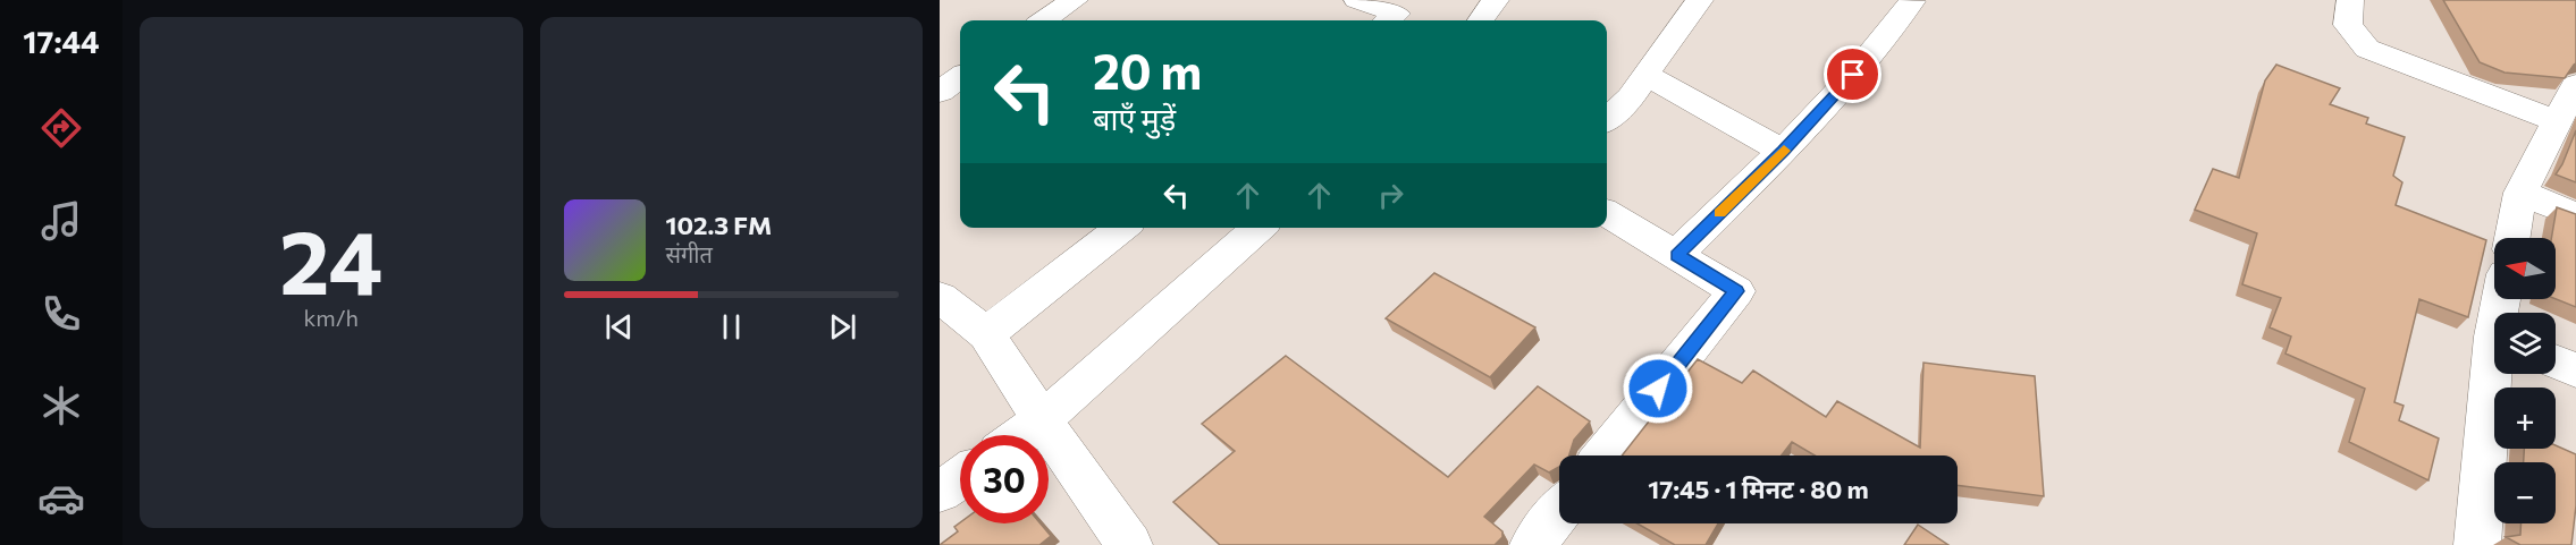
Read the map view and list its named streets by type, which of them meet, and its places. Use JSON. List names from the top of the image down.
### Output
{
  "north": "left",
  "page": {
    "tabs": "17:44",
    "tile": ["24", "km/h"],
    "turn": ["20 m", "बाएँ मुड़ें"],
    "song": ["102.3 FM", "संगीत"],
    "map_buttons": ["+", "−"],
    "limit": "30",
    "trip": "17:45 · 1 मिनट · 80 m"
  }
}
